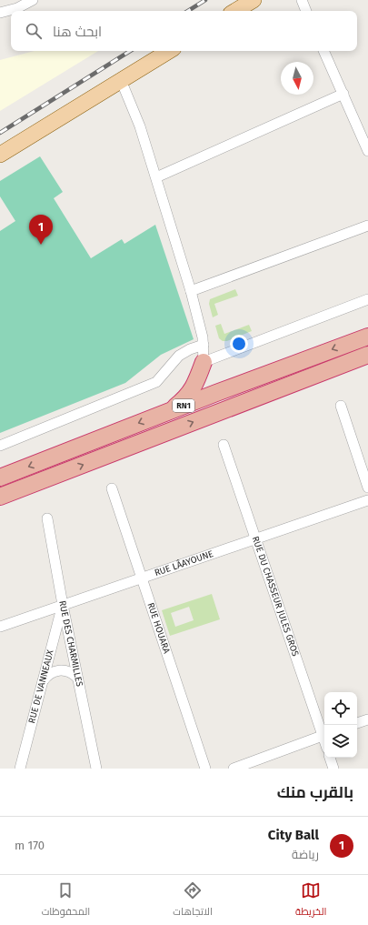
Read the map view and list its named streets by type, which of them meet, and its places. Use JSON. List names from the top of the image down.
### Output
{
  "streets": {
    "highway": ["RN1"],
    "street": [
      "RUE LÂAYOUNE",
      "RUE DU CHASSEUR JULES GROS",
      "RUE HOUARA",
      "RUE DES CHARMILLES",
      "RUE DE VANNEAUX"
    ]
  },
  "crossings": [
    ["RUE LÂAYOUNE", "RUE DU CHASSEUR JULES GROS"],
    ["RUE LÂAYOUNE", "RUE HOUARA"],
    ["RUE LÂAYOUNE", "RUE DES CHARMILLES"],
    ["RUE LÂAYOUNE", "RUE DE VANNEAUX"],
    ["RUE DES CHARMILLES", "RUE DE VANNEAUX"]
  ],
  "north": "bottom",
  "page": {
    "search": "ابحث هنا",
    "pins": "1",
    "heading": "بالقرب منك",
    "list": [
      {
        "mark": "1",
        "name": "City Ball",
        "note": "رياضة",
        "value": "170 m"
      }
    ],
    "nav": ["الخريطة", "الاتجاهات", "المحفوظات"]
  }
}
